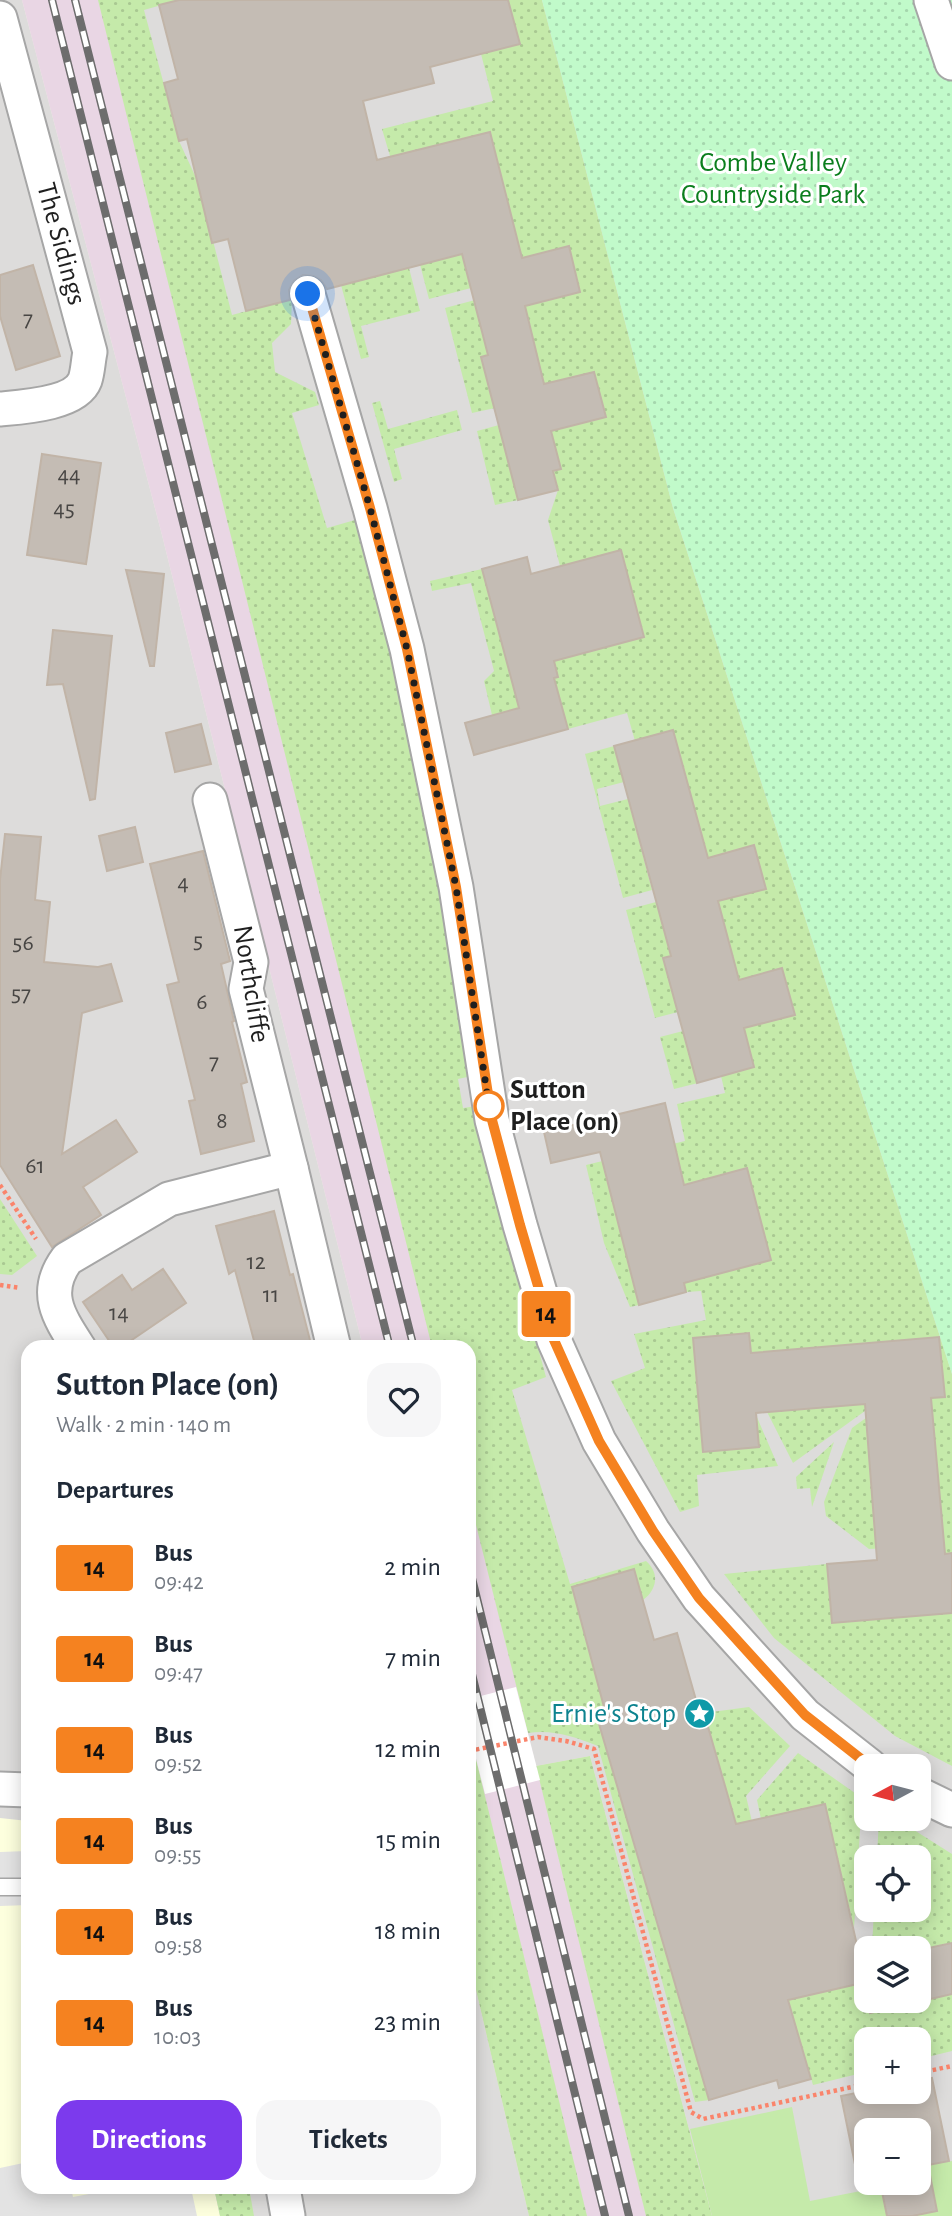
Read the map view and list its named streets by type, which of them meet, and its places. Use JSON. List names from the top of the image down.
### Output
{
  "streets": {
    "street": ["The Sidings", "Northcliffe"]
  },
  "parks": ["Combe Valley Countryside Park"],
  "places": {
    "other": ["Sutton Place (on)"],
    "place": ["Ernie's Stop"]
  },
  "lines": ["bus line 14"],
  "house_numbers": [
    "7",
    "44",
    "45",
    "4",
    "5",
    "56",
    "57",
    "6",
    "7",
    "8",
    "61",
    "12",
    "11",
    "14"
  ],
  "north": "left",
  "page": {
    "on_map": "14",
    "heading": [
      ["Sutton Place (on)", "Walk · 2 min · 140 m"],
      "Departures"
    ],
    "list": [
      {
        "mark": "14",
        "name": "Bus",
        "note": "09:42",
        "value": "2 min"
      },
      {
        "mark": "14",
        "name": "Bus",
        "note": "09:47",
        "value": "7 min"
      },
      {
        "mark": "14",
        "name": "Bus",
        "note": "09:52",
        "value": "12 min"
      },
      {
        "mark": "14",
        "name": "Bus",
        "note": "09:55",
        "value": "15 min"
      },
      {
        "mark": "14",
        "name": "Bus",
        "note": "09:58",
        "value": "18 min"
      },
      {
        "mark": "14",
        "name": "Bus",
        "note": "10:03",
        "value": "23 min"
      }
    ],
    "map_buttons": ["+", "−"],
    "buttons": ["Directions", "Tickets"]
  }
}
